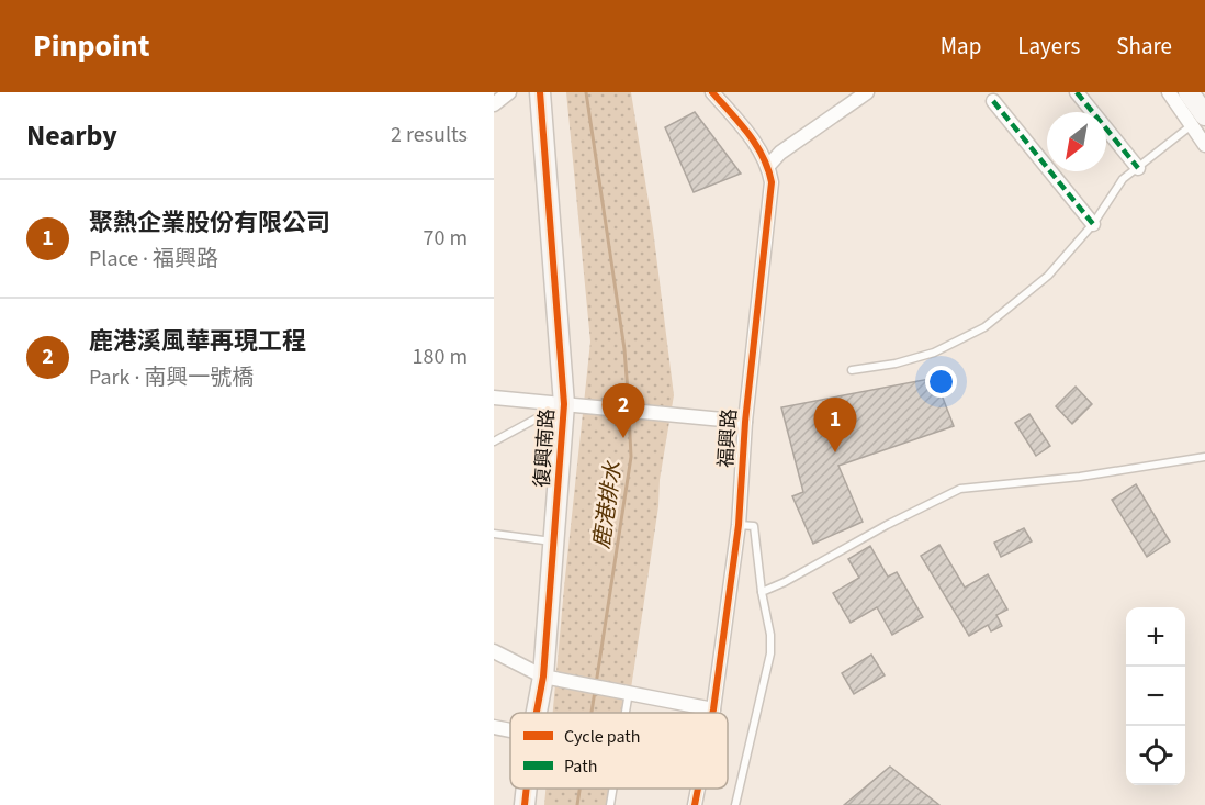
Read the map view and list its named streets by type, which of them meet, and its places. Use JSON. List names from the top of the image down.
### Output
{
  "streets": {
    "street": ["福興路", "復興南路"]
  },
  "water": ["鹿港排水"],
  "legend": ["Cycle path", "Path"],
  "north": "bottom left",
  "page": {
    "header": "Pinpoint",
    "nav": ["Map", "Layers", "Share"],
    "heading": ["Nearby", "2 results"],
    "list": [
      {
        "mark": "1",
        "name": "聚熱企業股份有限公司",
        "note": "Place · 福興路",
        "value": "70 m"
      },
      {
        "mark": "2",
        "name": "鹿港溪風華再現工程",
        "note": "Park · 南興一號橋",
        "value": "180 m"
      }
    ],
    "pins": ["2", "1"],
    "map_buttons": ["+", "−"]
  }
}
